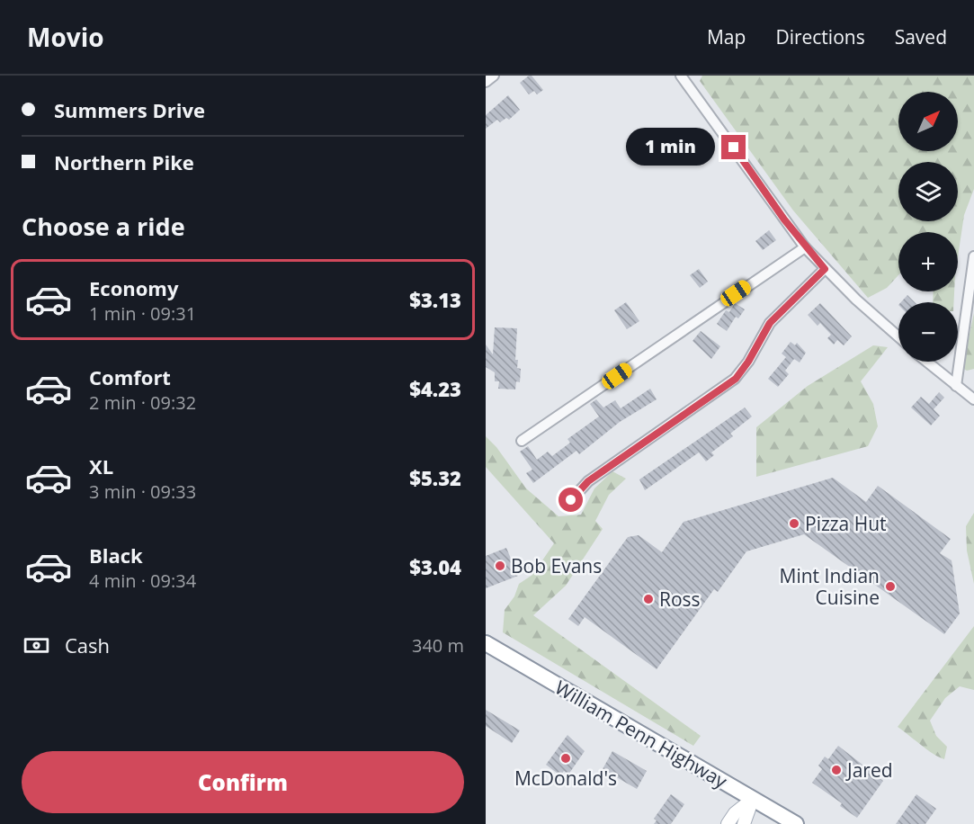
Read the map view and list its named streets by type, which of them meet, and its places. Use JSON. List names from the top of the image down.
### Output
{
  "streets": {
    "highway": ["William Penn Highway"]
  },
  "places": [
    "Pizza Hut",
    "Bob Evans",
    "Mint Indian Cuisine",
    "Ross",
    "McDonald's",
    "Jared"
  ],
  "north": "top right",
  "page": {
    "header": "Movio",
    "nav": ["Map", "Directions", "Saved"],
    "banner": ["Summers Drive", "Northern Pike"],
    "map_buttons": ["+", "−"],
    "bubble": "1 min",
    "heading": "Choose a ride",
    "list": [
      {
        "name": "Economy",
        "note": "1 min · 09:31",
        "value": "$3.13"
      },
      {
        "name": "Comfort",
        "note": "2 min · 09:32",
        "value": "$4.23"
      },
      {
        "name": "XL",
        "note": "3 min · 09:33",
        "value": "$5.32"
      },
      {
        "name": "Black",
        "note": "4 min · 09:34",
        "value": "$3.04"
      }
    ],
    "pay": ["Cash", "340 m"],
    "buttons": "Confirm"
  }
}
